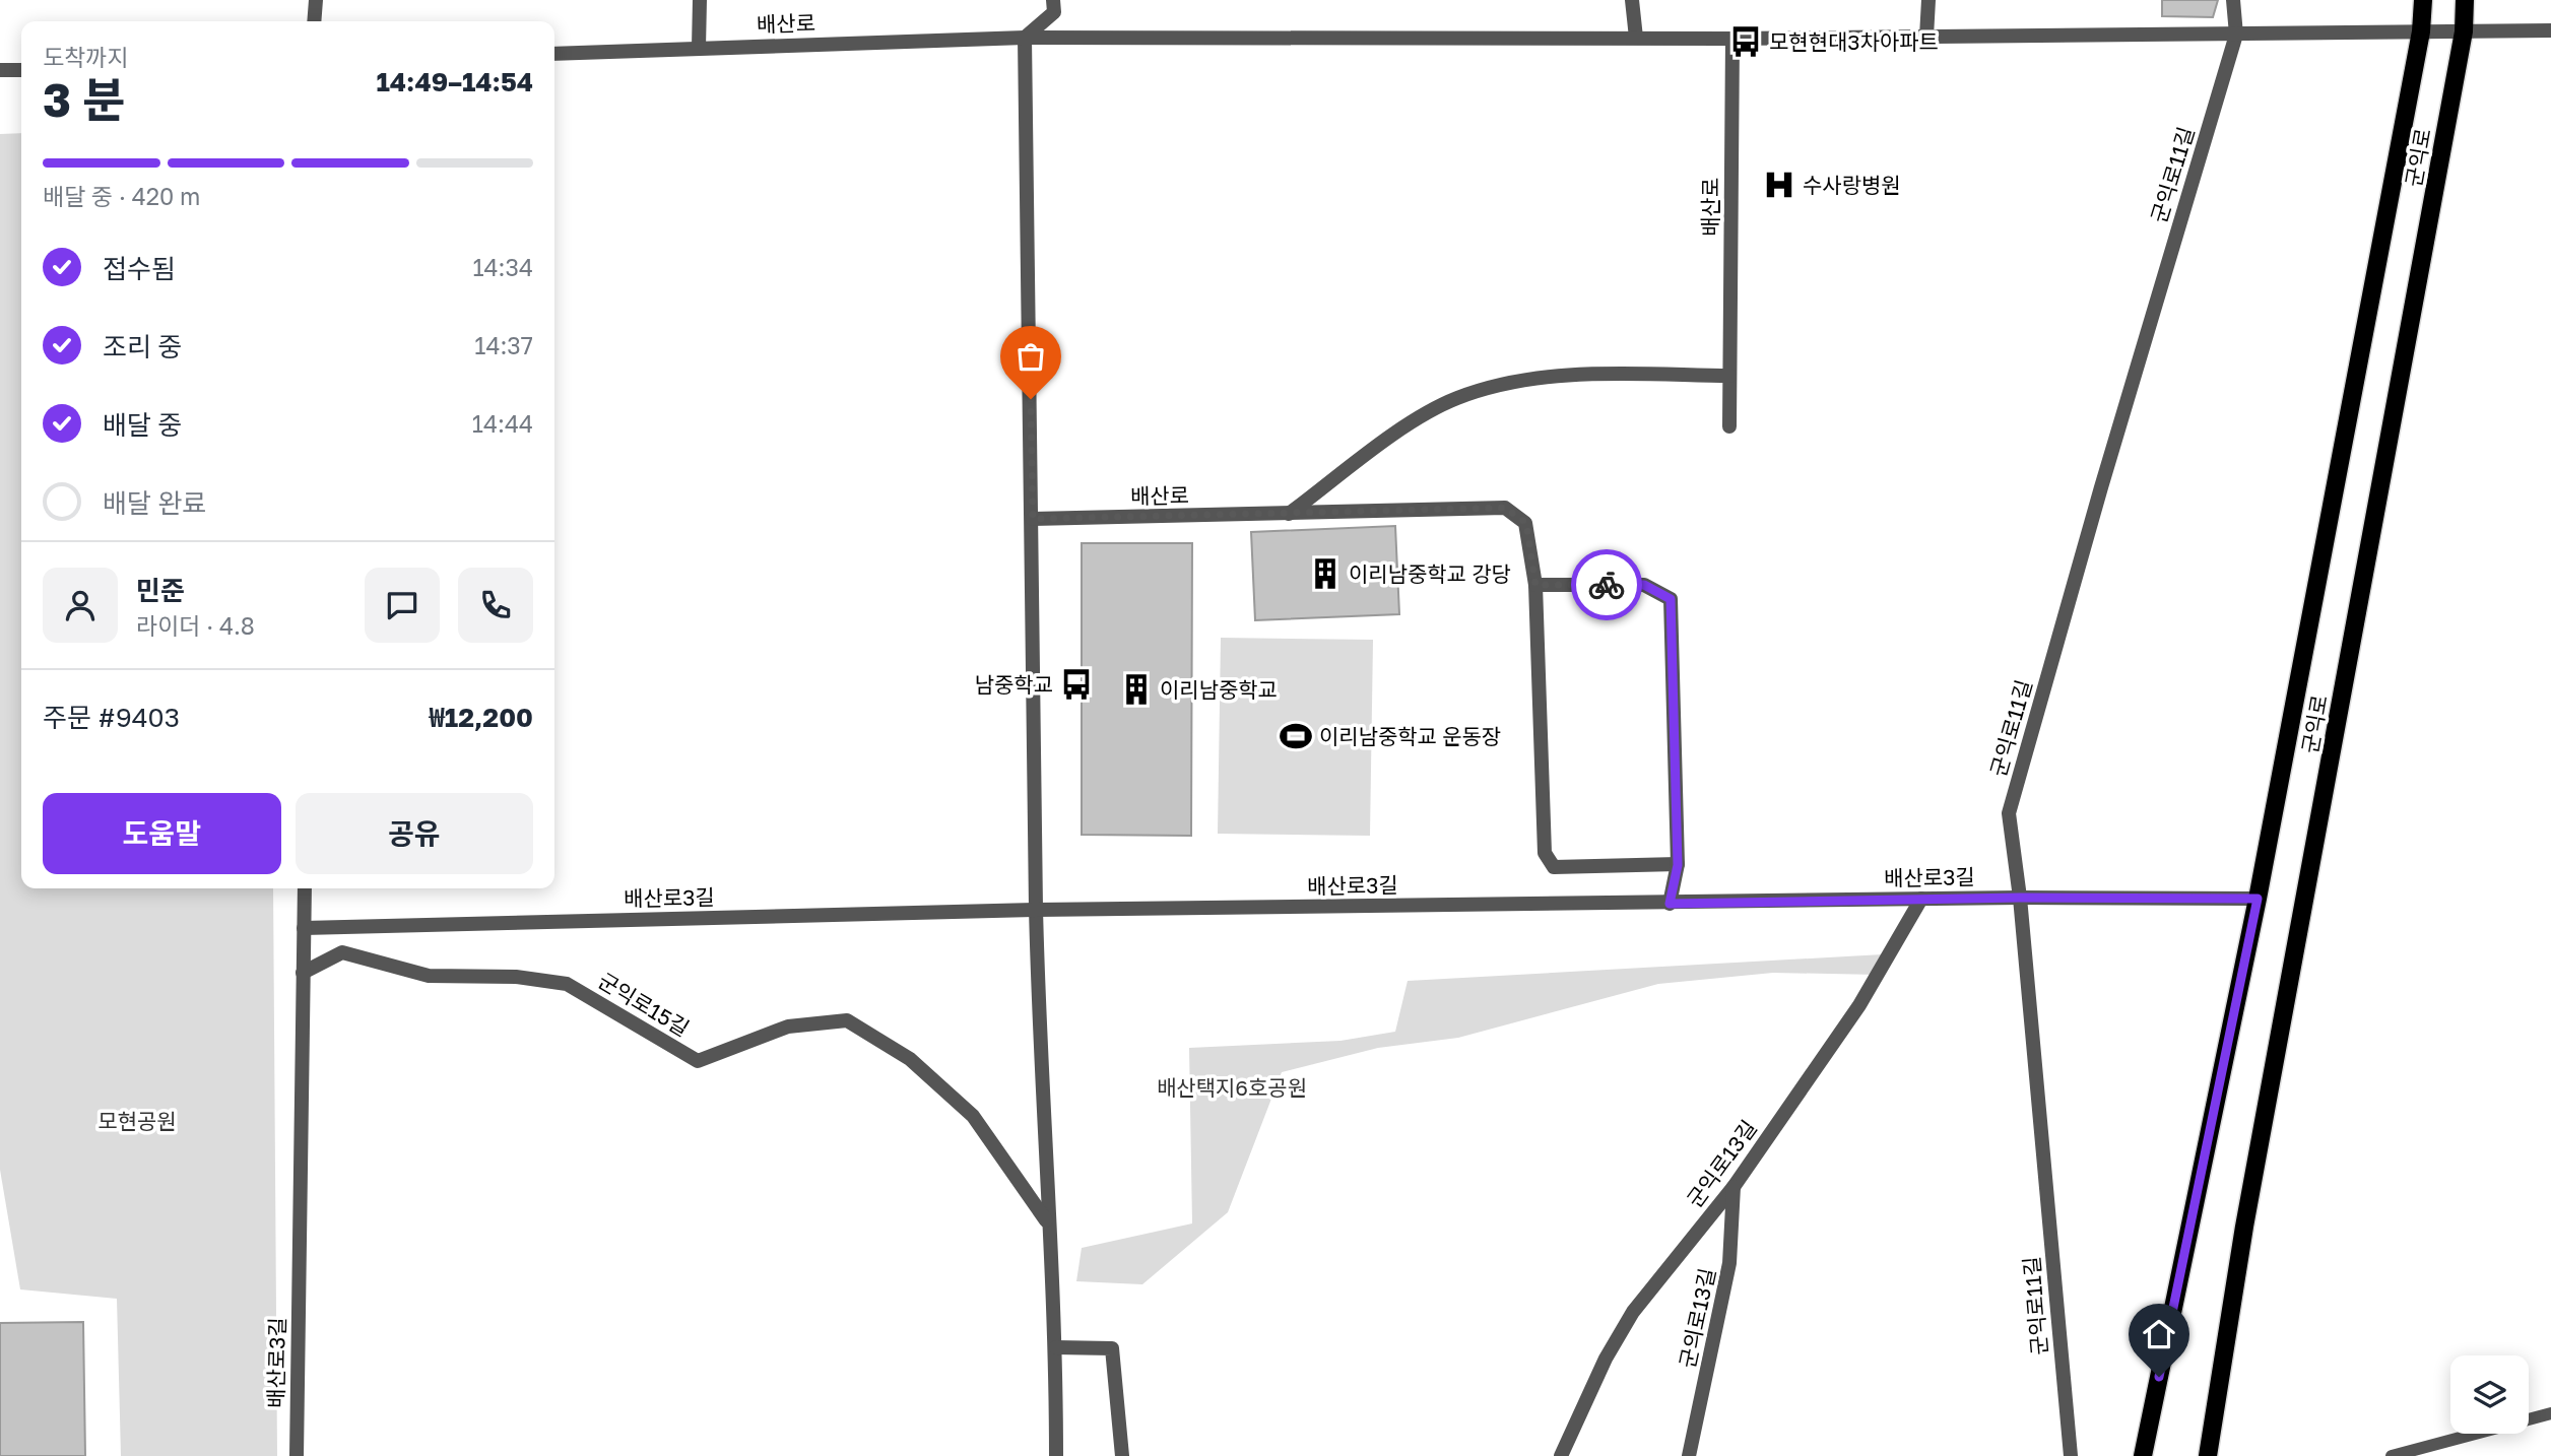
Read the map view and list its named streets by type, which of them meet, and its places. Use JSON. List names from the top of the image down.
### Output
{
  "streets": {
    "main road": ["군익로"],
    "street": [
      "배산로",
      "군익로11길",
      "배산로3길",
      "군익로15길",
      "군익로13길",
      "군의로13길"
    ]
  },
  "crossings": [
    ["배산로", "군익로"],
    ["배산로", "군익로11길"],
    ["군익로11길", "배산로3길"],
    ["배산로3길", "군익로15길"],
    ["배산로3길", "군익로13길"],
    ["군익로13길", "군의로13길"]
  ],
  "parks": ["배산택지6호공원", "모현공원"],
  "places": {
    "bus stop": ["모현현대3차아파트", "남중학교"],
    "hospital": ["수사랑병원"],
    "building": ["이리남중학교 강당", "이리남중학교"],
    "sports": ["이리남중학교 운동장"]
  },
  "page": {
    "heading": ["3 분", "도착까지", "14:49–14:54"],
    "panel": [
      "민준",
      "라이더 · 4.8",
      "주문 #9403",
      "₩12,200"
    ],
    "bar": "배달 중 · 420 m",
    "list": [
      ["접수됨", "14:34"],
      ["조리 중", "14:37"],
      ["배달 중", "14:44"],
      "배달 완료"
    ],
    "buttons": ["도움말", "공유"]
  }
}
